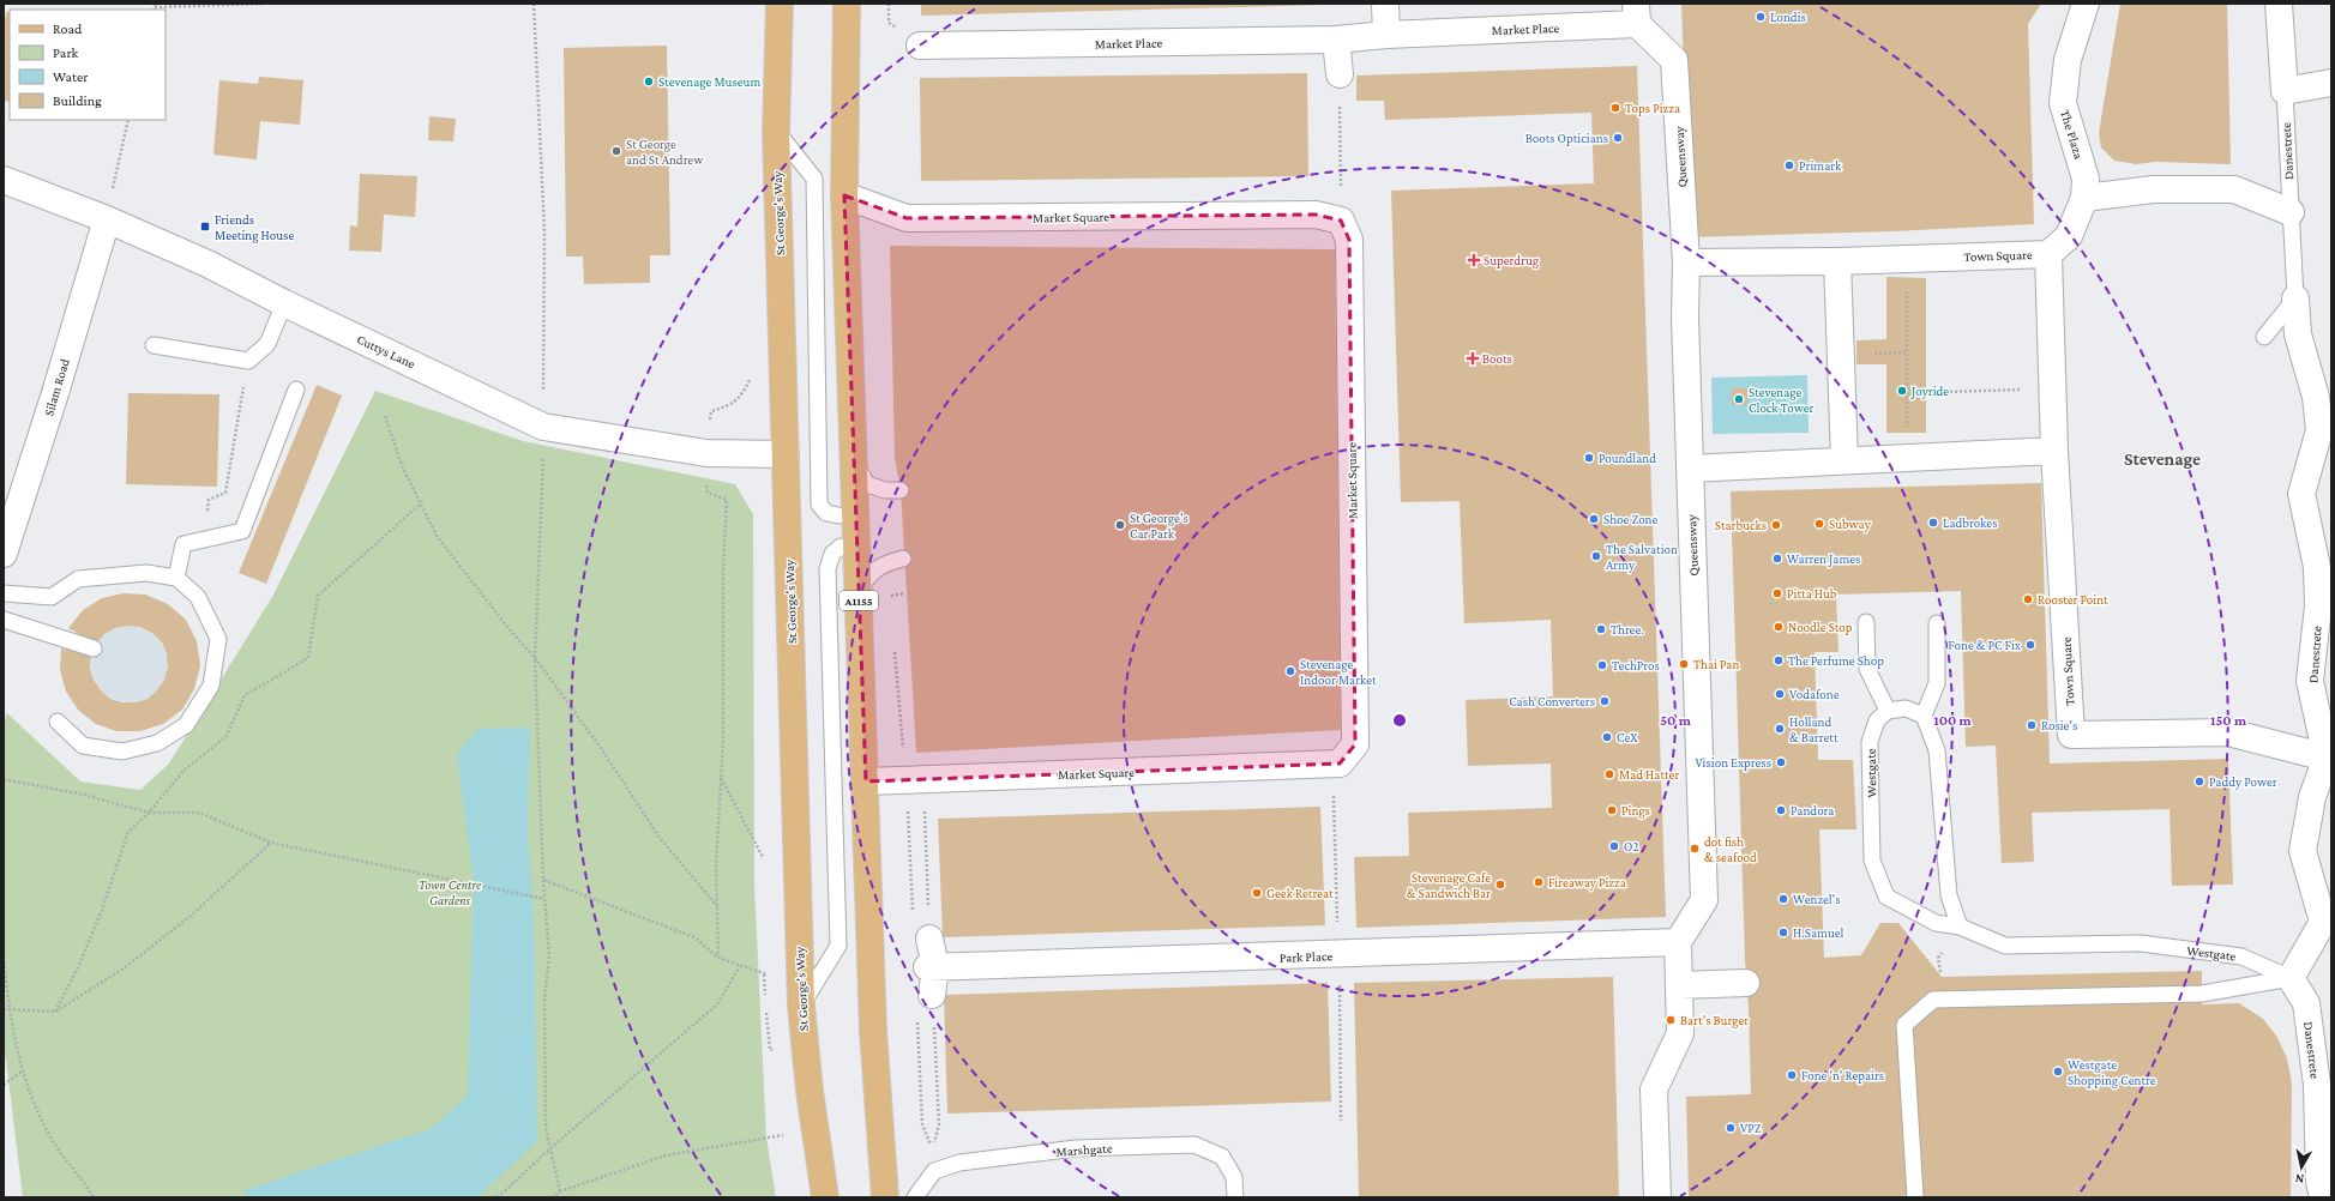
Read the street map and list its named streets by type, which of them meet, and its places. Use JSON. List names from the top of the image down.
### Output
{
  "streets": {
    "main road": ["St George's Way", "A1155"],
    "street": [
      "Market Place",
      "The Plaza",
      "Danestrete",
      "Queensway",
      "Market Square",
      "Town Square",
      "Cuttys Lane",
      "Silam Road",
      "Park Place"
    ],
    "lane": ["Westgate", "Marshgate"]
  },
  "crossings": [
    ["Market Place", "Queensway"],
    ["The Plaza", "Town Square"],
    ["Danestrete", "Town Square"],
    ["Danestrete", "Westgate"],
    ["Queensway", "Town Square"],
    ["Queensway", "Park Place"],
    ["St George's Way", "Cuttys Lane"],
    ["Market Square", "A1155"],
    ["Cuttys Lane", "Silam Road"]
  ],
  "districts": ["Stevenage"],
  "parks": ["Town Centre Gardens"],
  "places": {
    "other": [
      "Londis",
      "Stevenage Museum",
      "Tops Pizza",
      "Boots Opticians",
      "St George and St Andrew",
      "Primark",
      "Joyride",
      "Stevenage Clock Tower",
      "Poundland",
      "Shoe Zone",
      "Ladbrokes",
      "Subway",
      "St George's Car Park",
      "Starbucks",
      "The Salvation Army",
      "Warren James",
      "Pitta Hub",
      "Rooster Point",
      "Noodle Stop",
      "Three.",
      "Fone & PC Fix",
      "The Perfume Shop",
      "Thai Pan",
      "TechPros",
      "Stevenage Indoor Market",
      "Vodafone",
      "Cash Converters",
      "Rosie's",
      "Holland & Barrett",
      "CeX",
      "Vision Express",
      "Mad Hatter",
      "Paddy Power",
      "Pings",
      "Pandora",
      "O2",
      "dot fish & seafood",
      "Fireaway Pizza",
      "Stevenage Cafe & Sandwich Bar",
      "Geek Retreat",
      "Wenzel's",
      "H.Samuel",
      "Bart's Burger",
      "Westgate Shopping Centre",
      "Fone 'n' Repairs",
      "VPZ"
    ],
    "transit": ["Friends Meeting House"],
    "health": ["Superdrug", "Boots"]
  },
  "legend": [
    "Road",
    "Park",
    "Water",
    "Building"
  ],
  "north": "bottom",
  "rings": ["50 m", "100 m", "150 m"]
}
